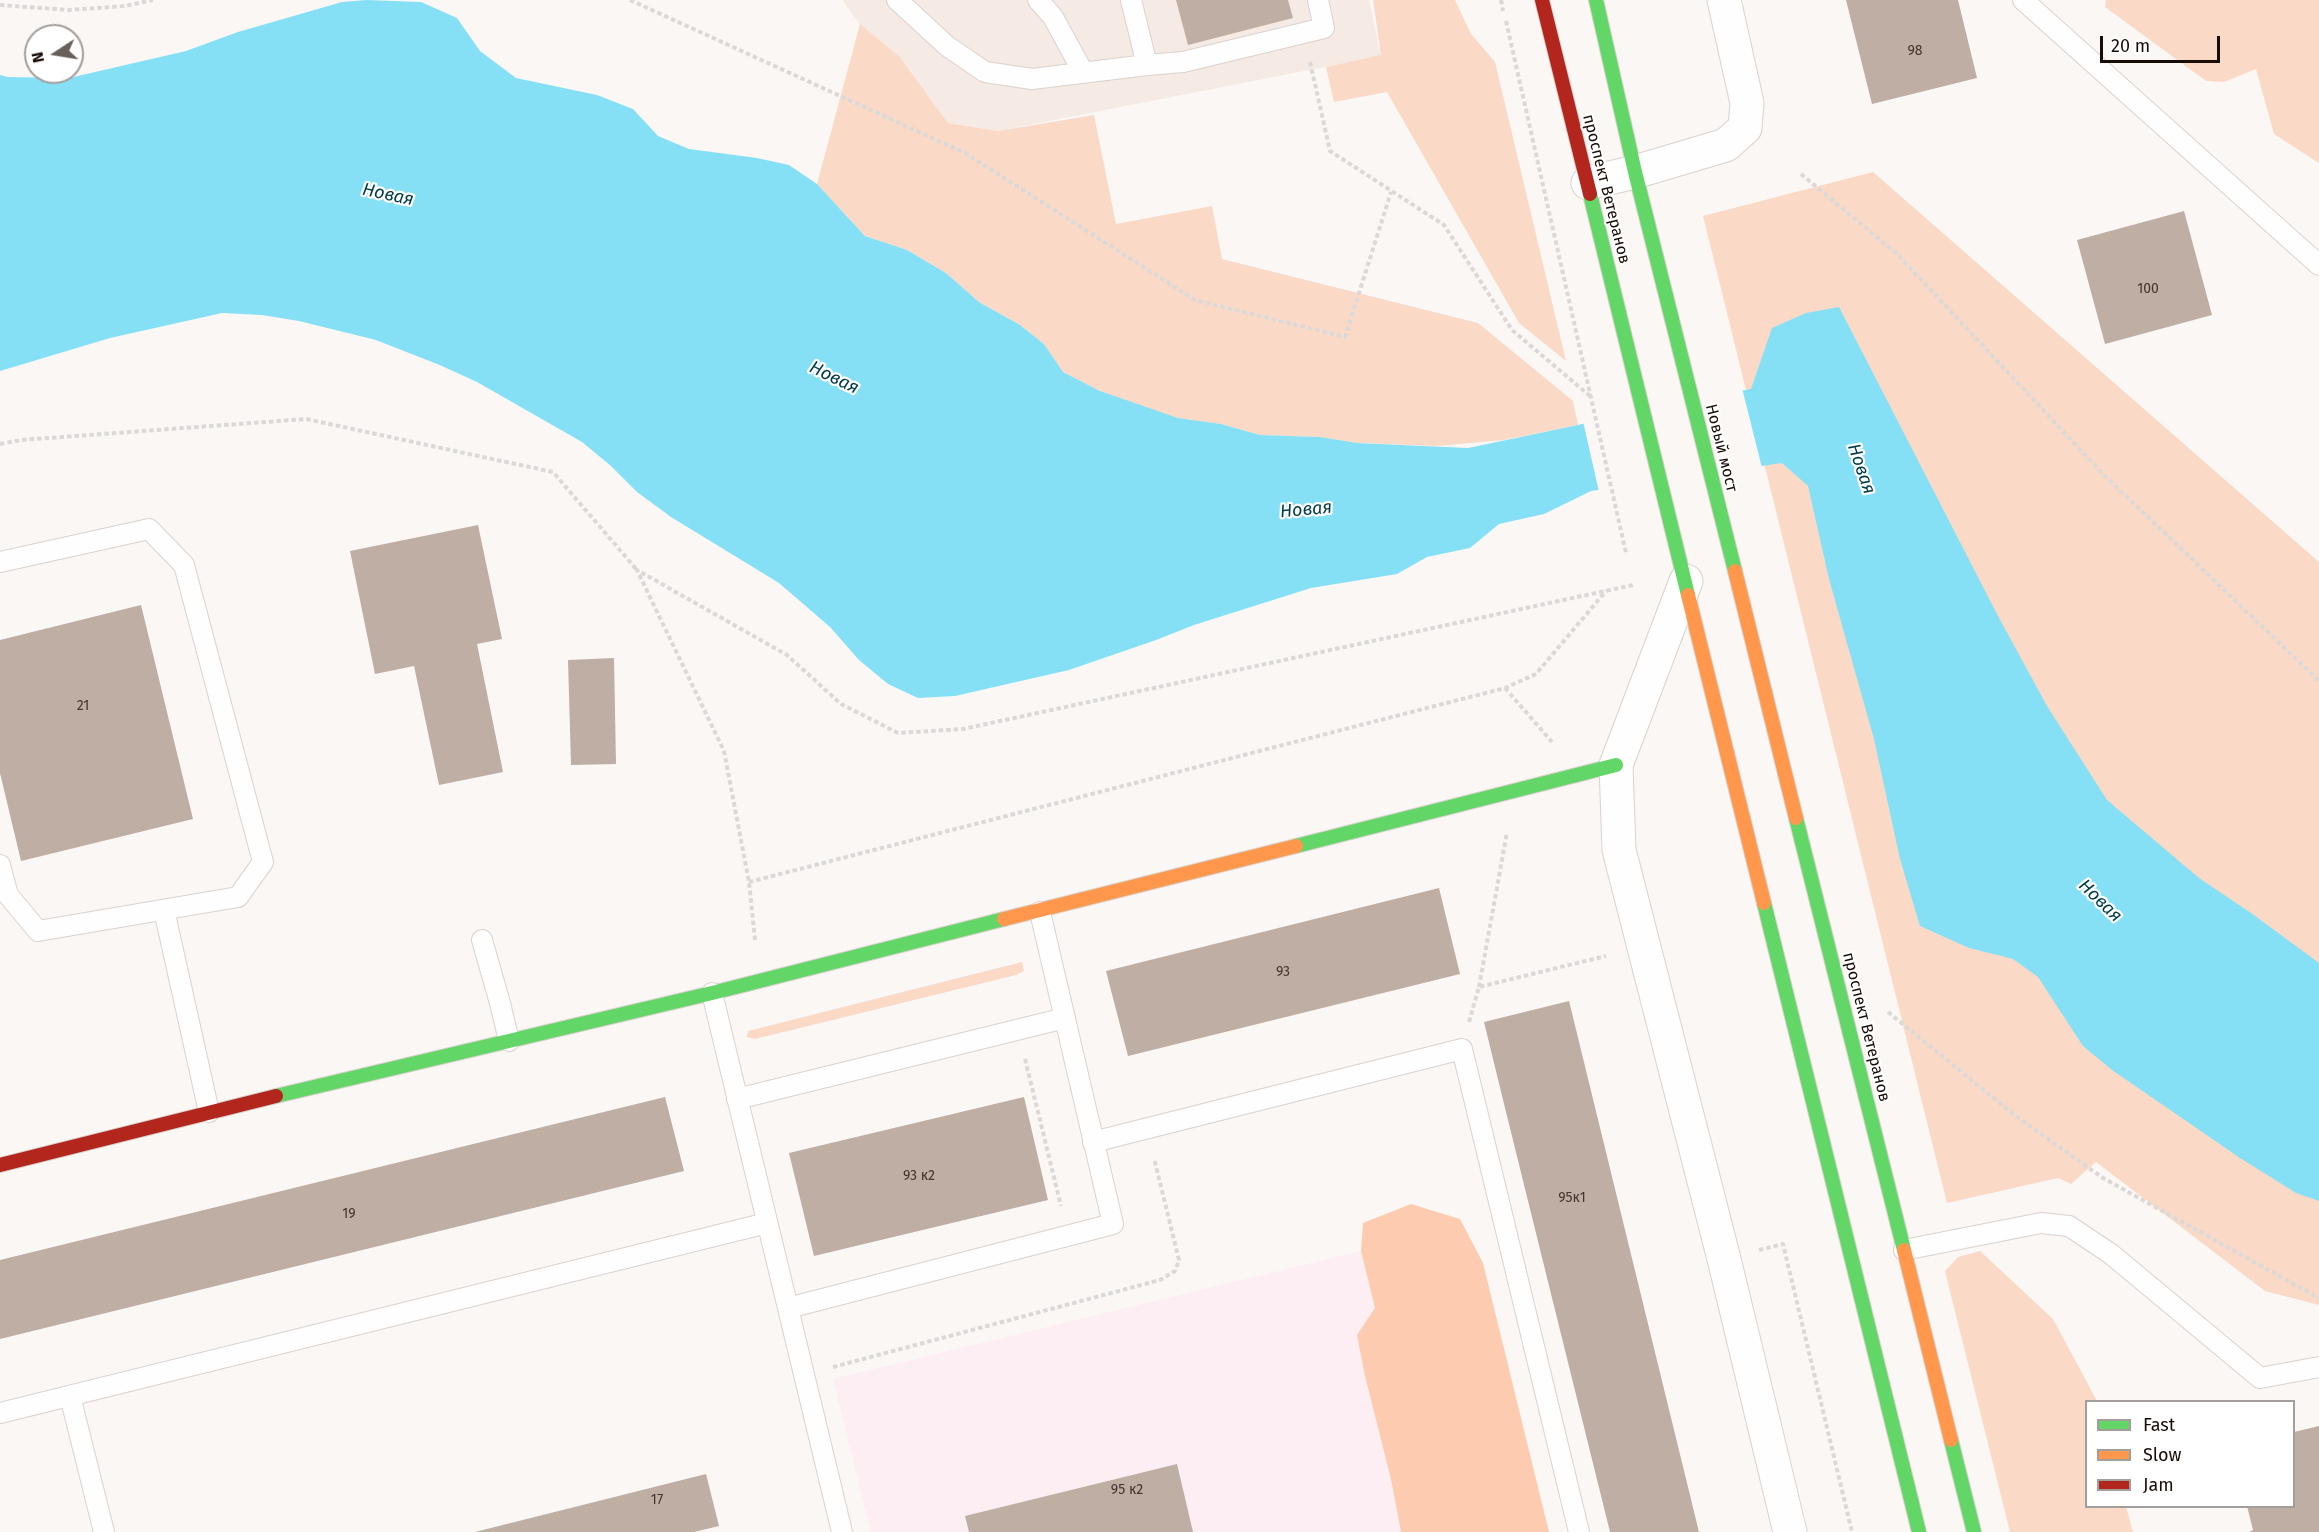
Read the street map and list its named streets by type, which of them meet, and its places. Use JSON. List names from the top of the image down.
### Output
{
  "streets": {
    "main road": ["проспект Ветеранов", "Новый мост"]
  },
  "crossings": [
    ["проспект Ветеранов", "Новый мост"]
  ],
  "water": ["Новая"],
  "house_numbers": [
    "98",
    "100",
    "21",
    "93",
    "93 к2",
    "95к1",
    "19",
    "95 к2",
    "17"
  ],
  "legend": ["Fast", "Slow", "Jam"],
  "scale_bar": "20 m",
  "north": "left"
}
